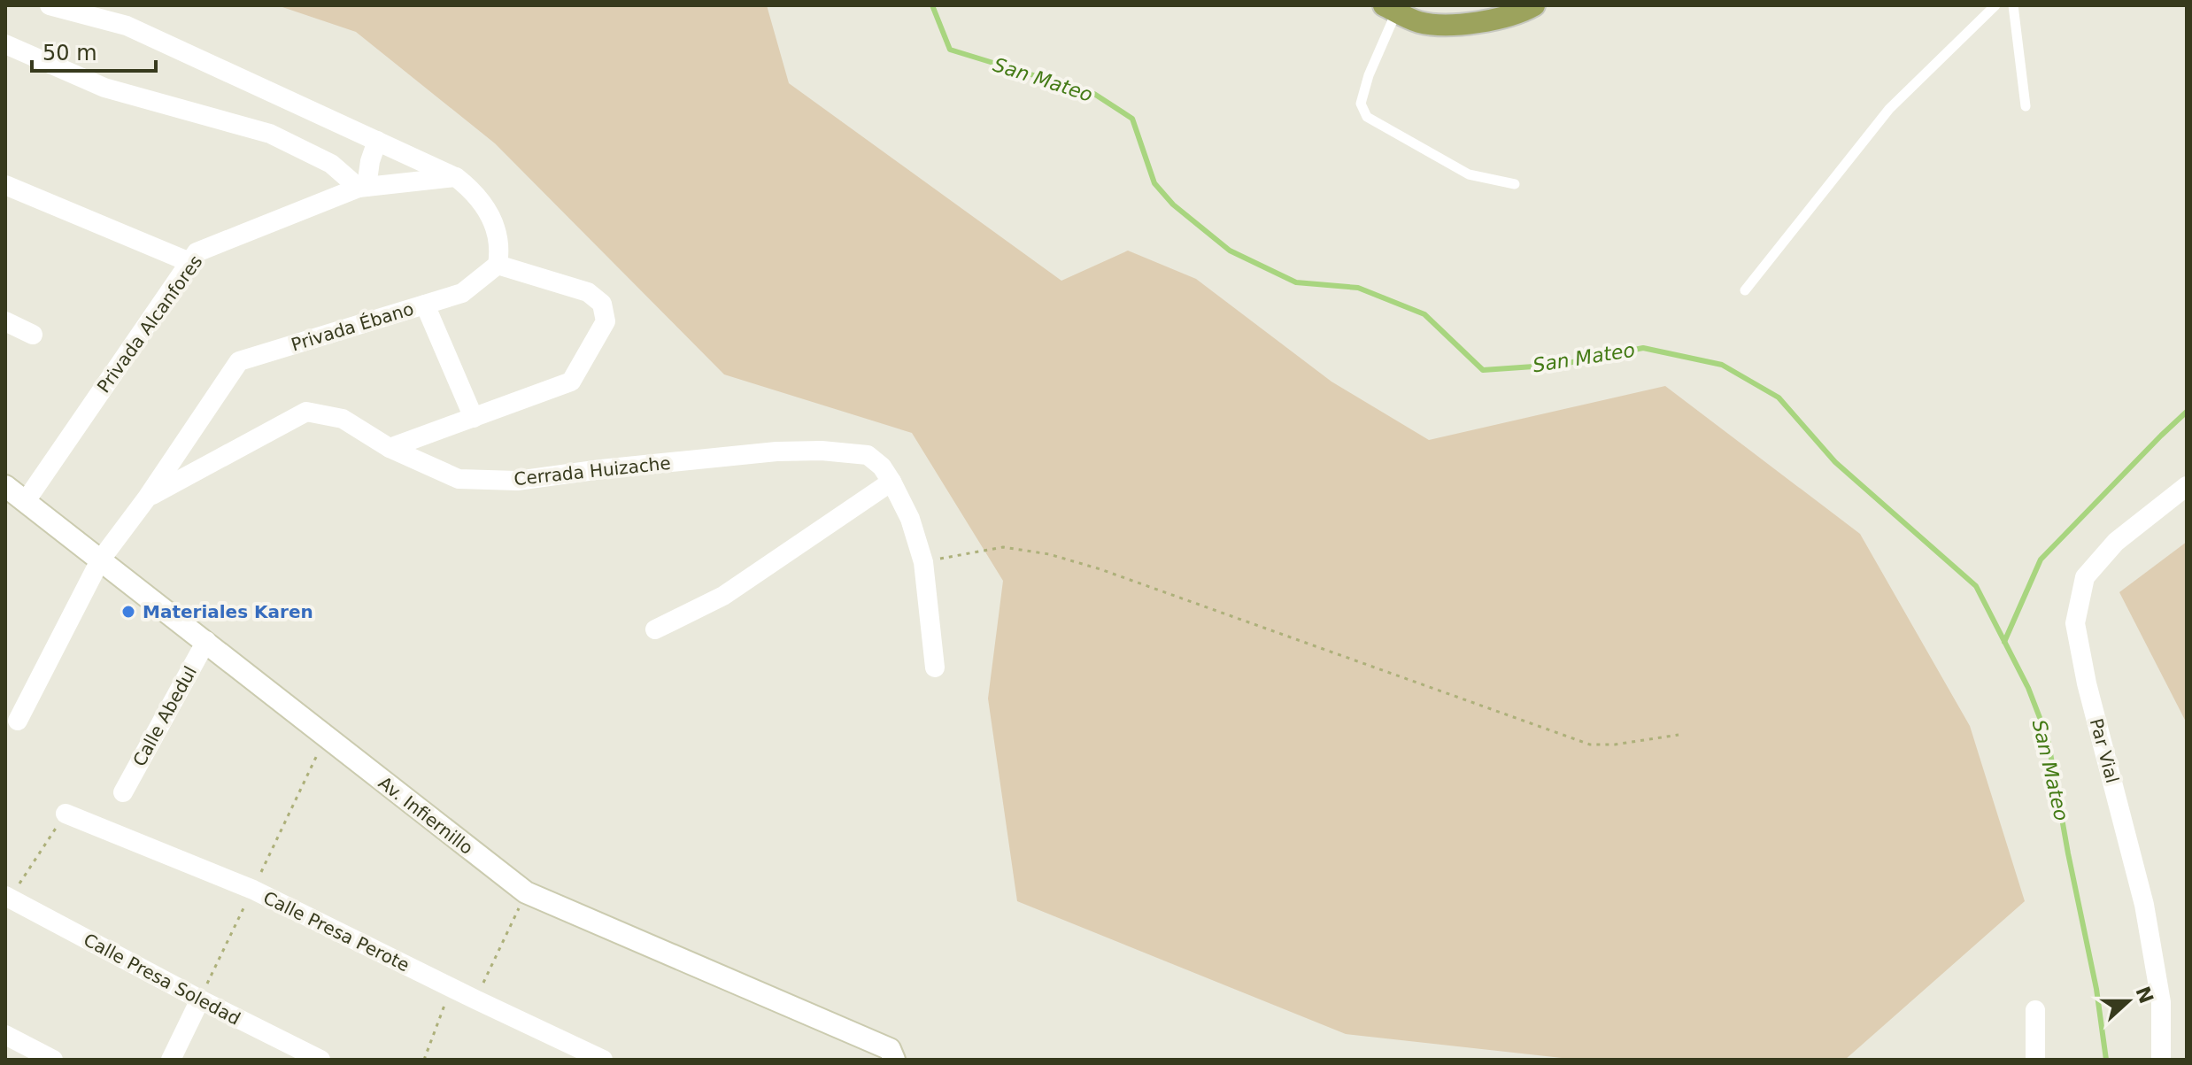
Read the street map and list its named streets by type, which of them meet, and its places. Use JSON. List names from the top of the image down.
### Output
{
  "streets": {
    "street": [
      "Privada Alcanfores",
      "Privada Ébano",
      "Cerrada Huizache",
      "Calle Abedul",
      "Par Vial",
      "Av. Infiernillo",
      "Calle Presa Perote",
      "Calle Presa Soledad"
    ]
  },
  "crossings": [
    ["Privada Alcanfores", "Av. Infiernillo"],
    ["Privada Ébano", "Cerrada Huizache"],
    ["Privada Ébano", "Av. Infiernillo"],
    ["Calle Abedul", "Av. Infiernillo"]
  ],
  "water": ["San Mateo"],
  "places": ["Materiales Karen"],
  "scale_bar": "50 m",
  "north": "right"
}
